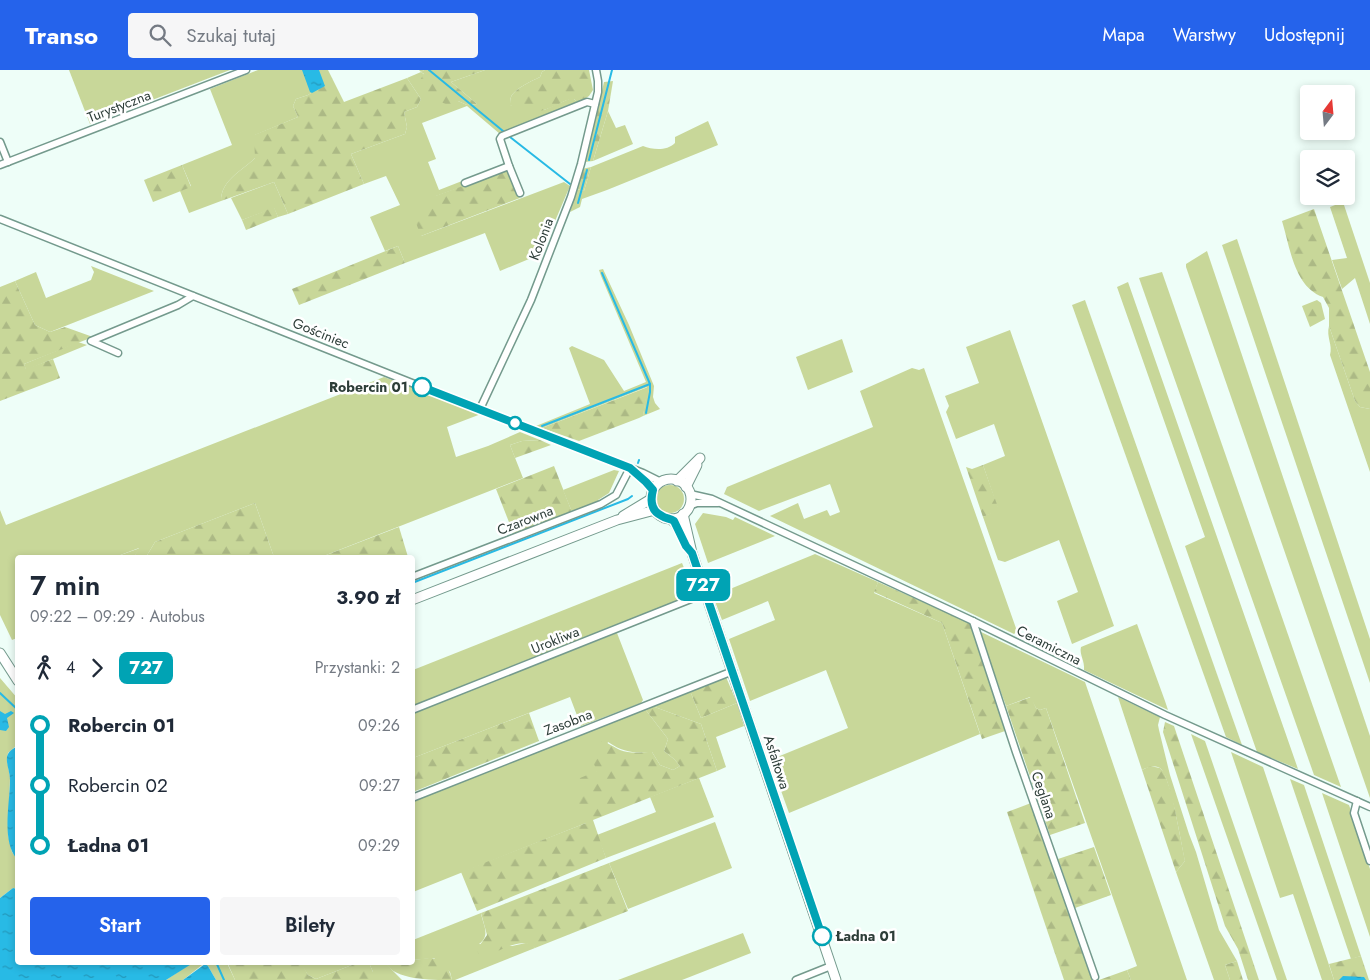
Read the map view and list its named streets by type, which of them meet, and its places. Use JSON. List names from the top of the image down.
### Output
{
  "streets": {
    "street": [
      "Turystyczna",
      "Kolonia",
      "Gościniec",
      "Czarowna",
      "Urokliwa",
      "Ceramiczna",
      "Zasobna",
      "Asfaltowa",
      "Ceglana"
    ]
  },
  "crossings": [
    ["Kolonia", "Gościniec"],
    ["Gościniec", "Czarowna"],
    ["Gościniec", "Ceramiczna"],
    ["Gościniec", "Asfaltowa"],
    ["Urokliwa", "Asfaltowa"],
    ["Ceramiczna", "Asfaltowa"],
    ["Ceramiczna", "Ceglana"],
    ["Zasobna", "Asfaltowa"]
  ],
  "places": ["Robercin 01", "Ładna 01"],
  "lines": ["bus line 727"],
  "north": "top",
  "page": {
    "header": "Transo",
    "search": "Szukaj tutaj",
    "nav": ["Mapa", "Warstwy", "Udostępnij"],
    "on_map": "727",
    "heading": ["7 min", "09:22 – 09:29 · Autobus", "3.90 zł"],
    "legs": ["4", "727", "Przystanki: 2"],
    "list": [
      {
        "name": "Robercin 01",
        "value": "09:26"
      },
      {
        "name": "Robercin 02",
        "value": "09:27"
      },
      {
        "name": "Ładna 01",
        "value": "09:29"
      }
    ],
    "buttons": ["Start", "Bilety"]
  }
}
